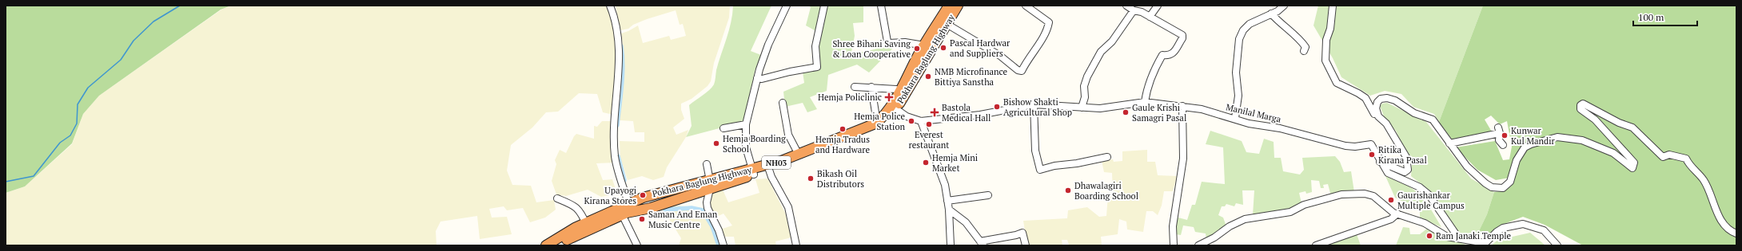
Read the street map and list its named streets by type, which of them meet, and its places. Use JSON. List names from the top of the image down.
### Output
{
  "streets": {
    "highway": ["Pokhara Baglung Highway", "NH03"],
    "street": ["Manilal Marga"]
  },
  "crossings": [
    ["Pokhara Baglung Highway", "Manilal Marga"]
  ],
  "places": {
    "other": [
      "Pascal Hardwar and Suppliers",
      "Shree Bihani Saving & Loan Cooperative",
      "NMB Microfinance Bittiya Sanstha",
      "Bishow Shakti Agricultural Shop",
      "Gaule Krishi Samagri Pasal",
      "Hemja Police Station",
      "Everest restaurant",
      "Hemja Tradus and Hardware",
      "Kunwar Kul Mandir",
      "Hemja Boarding School",
      "Ritika Kirana Pasal",
      "Hemja Mini Market",
      "Bikash Oil Distributors",
      "Dhawalagiri Boarding School",
      "Upayogi Kirana Stores",
      "Gaurishankar Multiple Campus",
      "Saman And Eman Music Centre",
      "Ram Janaki Temple"
    ],
    "health": ["Hemja Policlinic", "Bastola Medical Hall"]
  },
  "scale_bar": "100 m"
}
